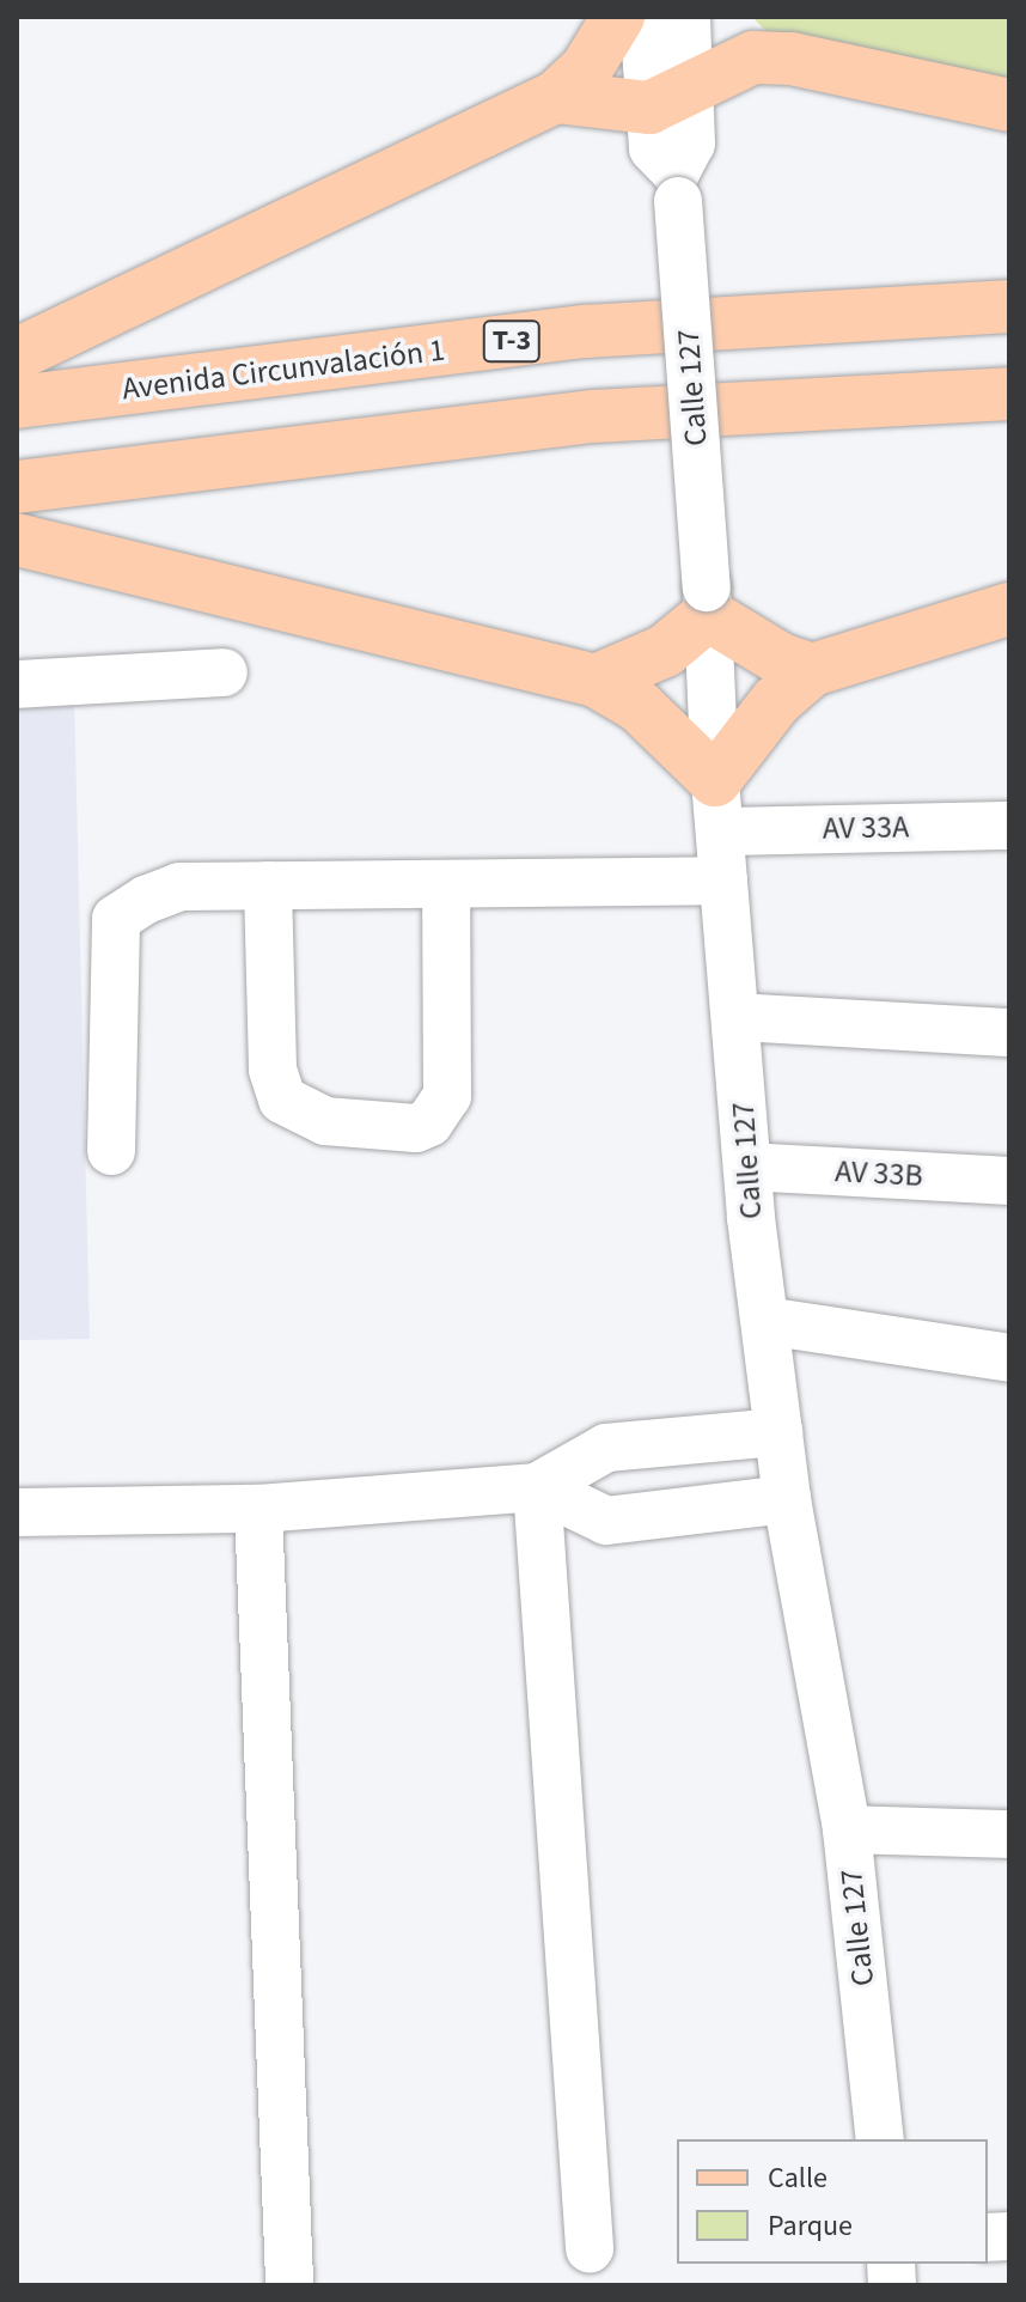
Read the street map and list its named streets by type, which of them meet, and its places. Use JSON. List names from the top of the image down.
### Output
{
  "streets": {
    "main road": ["T-3", "Avenida Circunvalación 1"],
    "street": ["Calle 127", "AV 33A", "AV 33B"]
  },
  "crossings": [
    ["Calle 127", "AV 33A"],
    ["Calle 127", "AV 33B"]
  ],
  "legend": ["Calle", "Parque"]
}
